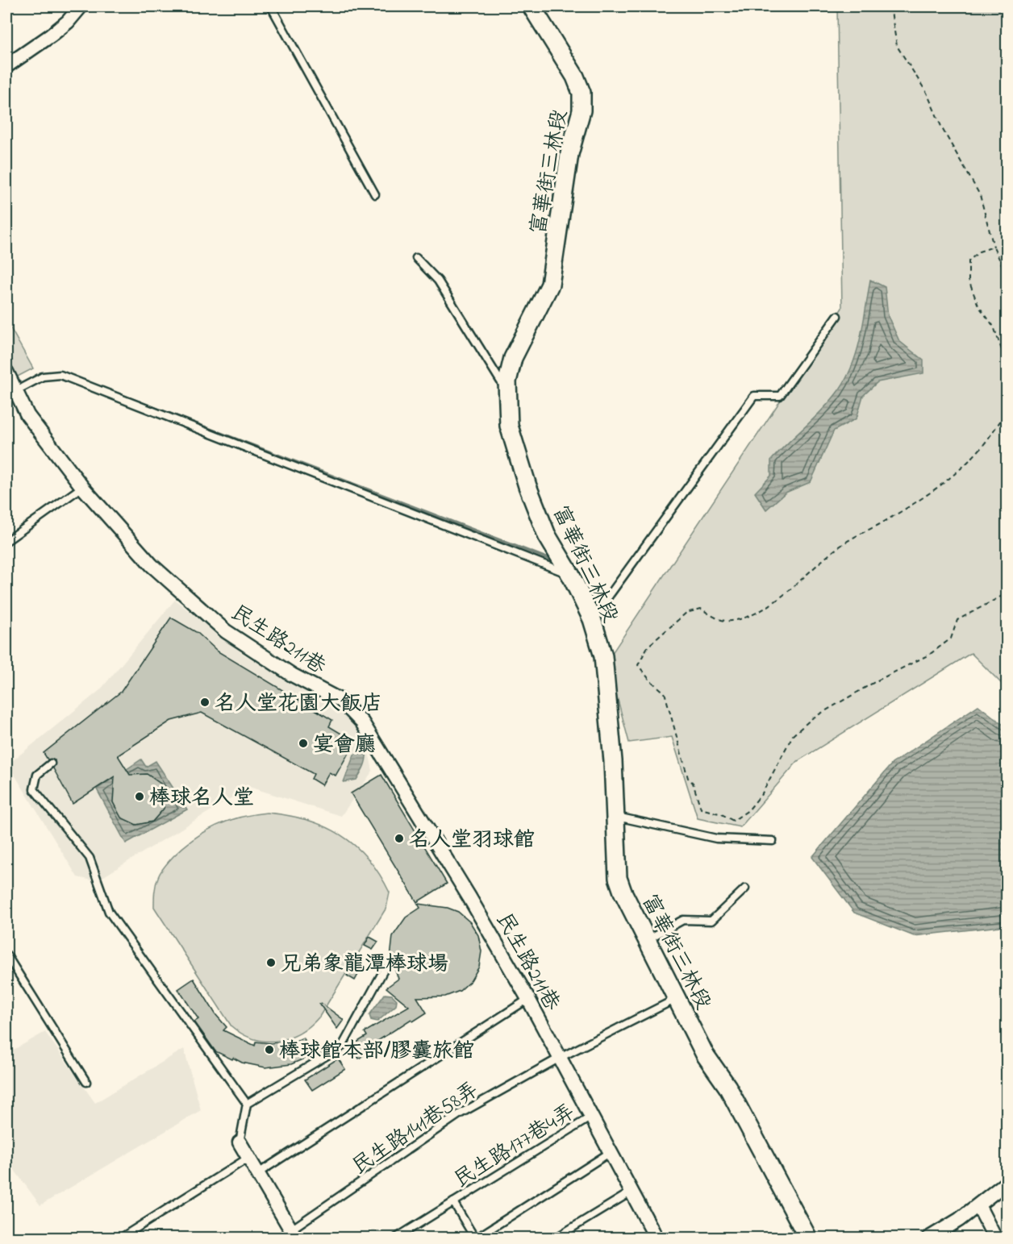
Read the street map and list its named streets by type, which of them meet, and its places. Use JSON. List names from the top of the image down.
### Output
{
  "streets": {
    "street": ["富華街三林段", "民生路211巷"],
    "lane": ["民生路141巷58弄", "民生路177巷4弄"]
  },
  "crossings": [
    ["富華街三林段", "民生路141巷58弄"],
    ["民生路211巷", "民生路141巷58弄"],
    ["民生路211巷", "民生路177巷4弄"]
  ],
  "places": [
    "名人堂花園大飯店",
    "宴會廳",
    "棒球名人堂",
    "名人堂羽球館",
    "兄弟象龍潭棒球場",
    "棒球館本部/膠囊旅館"
  ]
}
